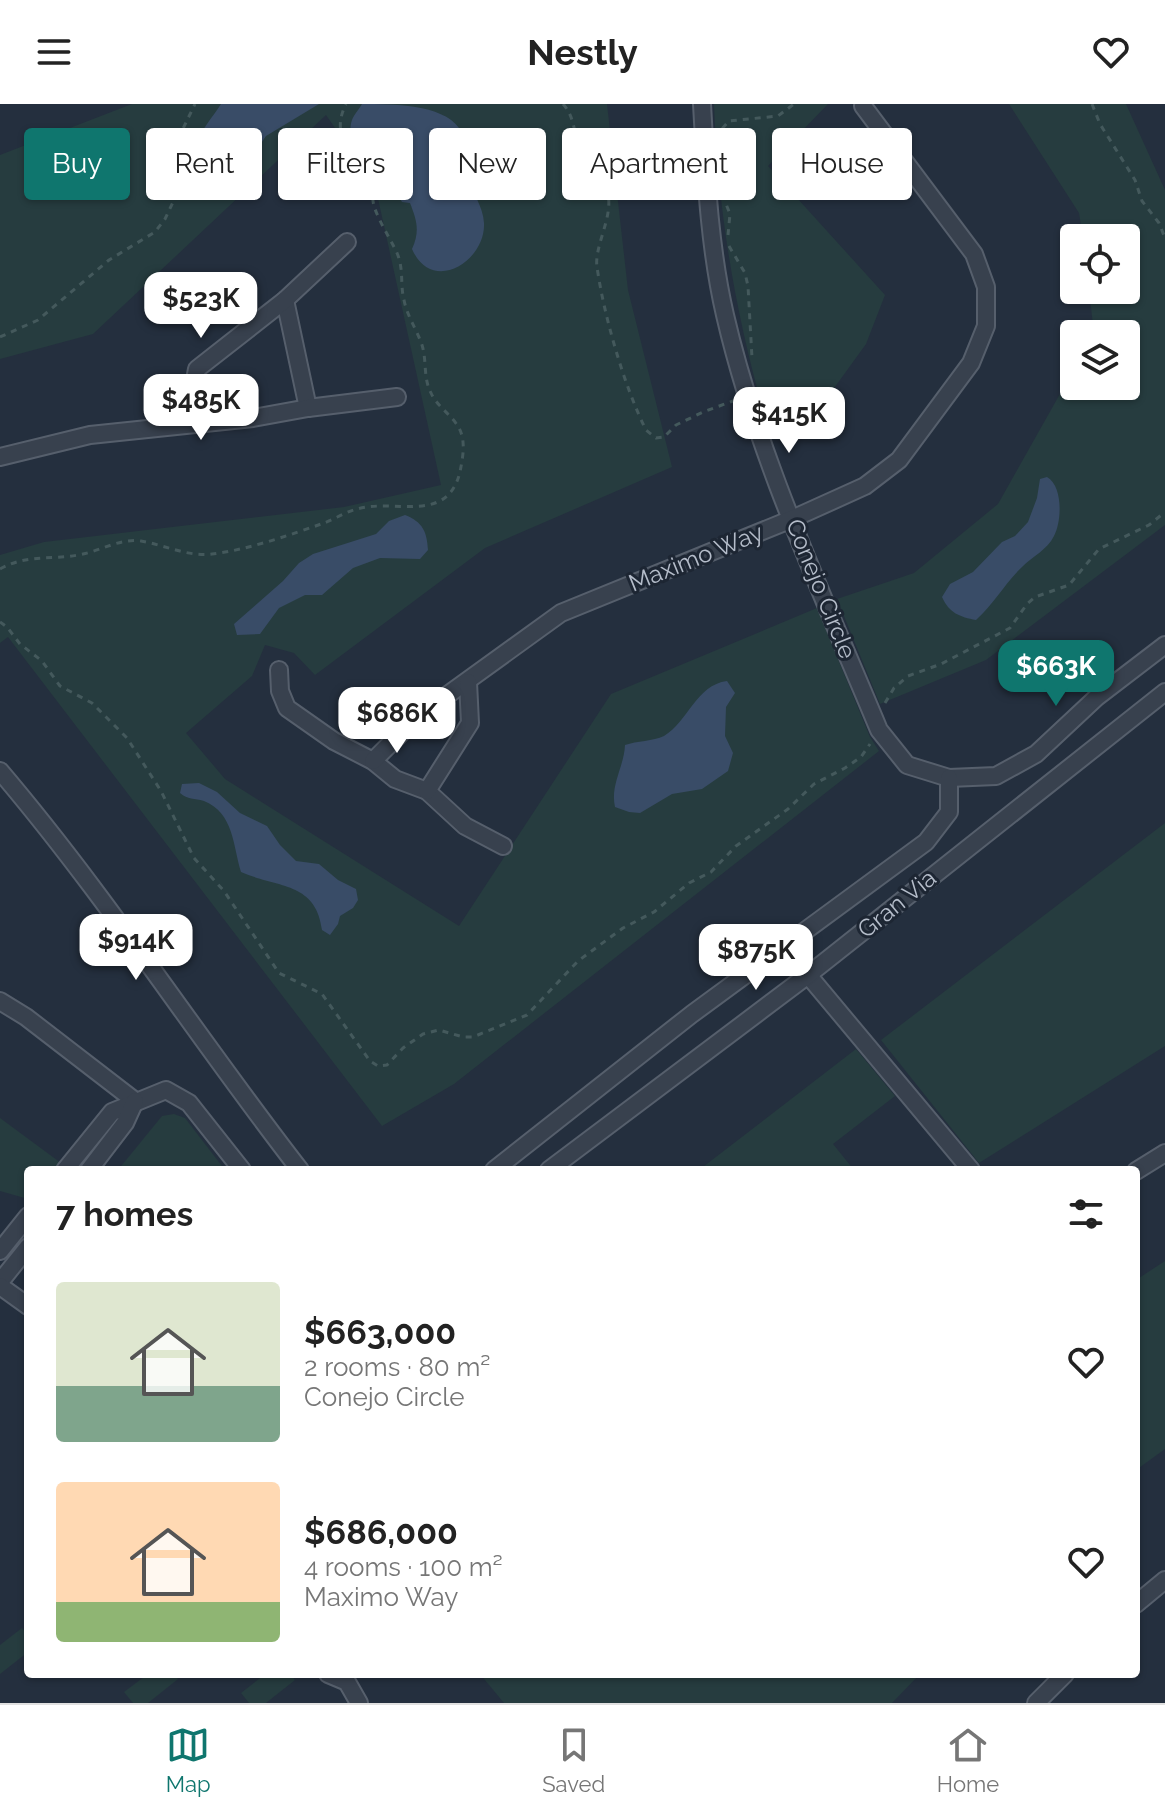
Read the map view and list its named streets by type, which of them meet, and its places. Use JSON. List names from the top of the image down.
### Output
{
  "streets": {
    "street": ["Maximo Way", "Conejo Circle", "Gran Via"]
  },
  "crossings": [
    ["Maximo Way", "Conejo Circle"]
  ],
  "page": {
    "header": "Nestly",
    "chip": [
      "Buy",
      "Rent",
      "Filters",
      "New",
      "Apartment",
      "House"
    ],
    "price": [
      "$523K",
      "$485K",
      "$415K",
      "$663K",
      "$686K",
      "$914K",
      "$875K"
    ],
    "heading": "7 homes",
    "list": [
      {
        "name": "$663,000",
        "note": "2 rooms · 80 m² · Conejo Circle"
      },
      {
        "name": "$686,000",
        "note": "4 rooms · 100 m² · Maximo Way"
      }
    ],
    "tabs": ["Map", "Saved", "Home"]
  }
}
